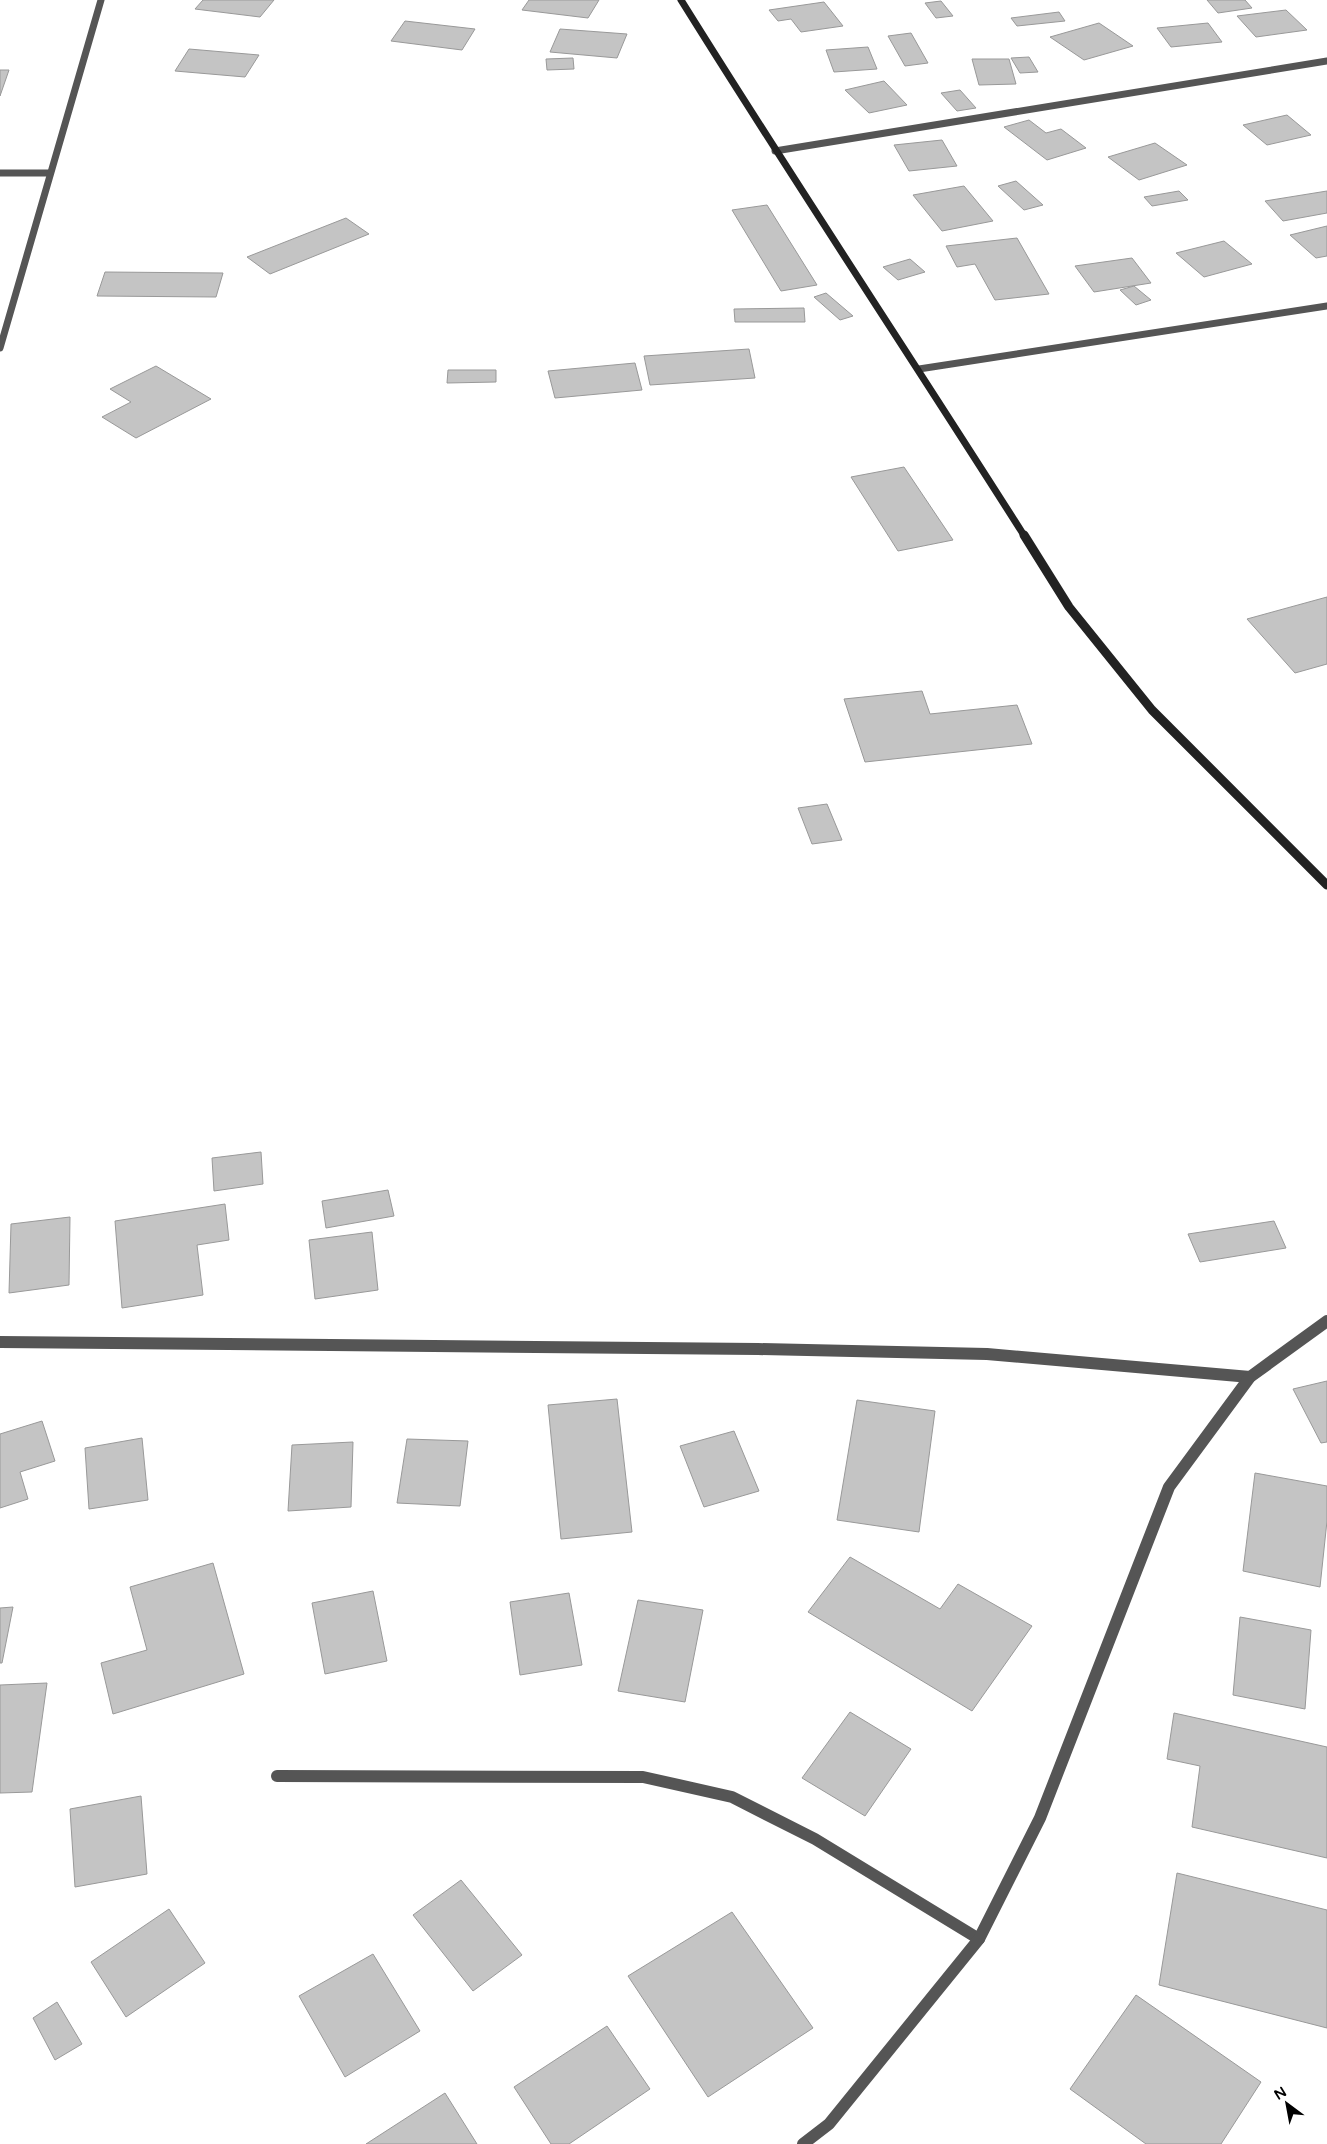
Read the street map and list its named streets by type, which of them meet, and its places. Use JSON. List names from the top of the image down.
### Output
{
  "north": "top left"
}
